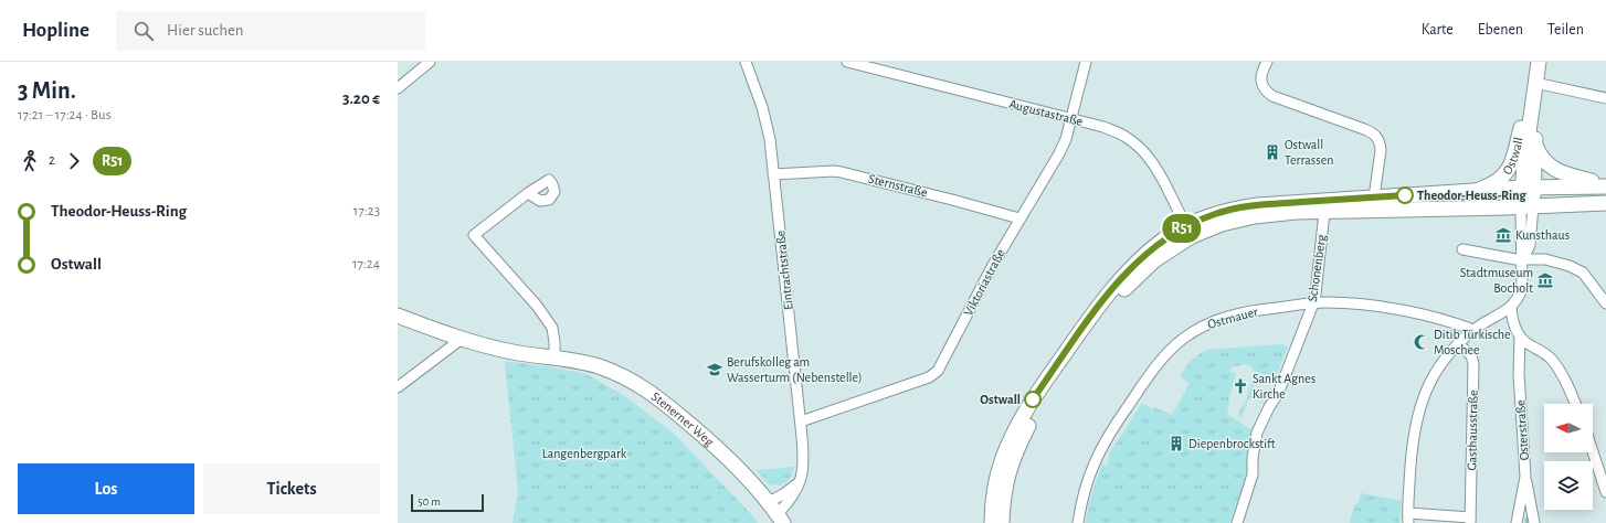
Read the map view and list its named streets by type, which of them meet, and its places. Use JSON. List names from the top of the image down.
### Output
{
  "streets": {
    "main road": ["Ostwall", "Stenerner Weg"],
    "street": [
      "Augustastraße",
      "Sternstraße",
      "Schonenberg",
      "Eintrachtstraße",
      "Viktoriastraße",
      "Ostmauer",
      "Gasthausstraße",
      "Osterstraße"
    ]
  },
  "crossings": [
    ["Augustastraße", "Ostwall"],
    ["Augustastraße", "Viktoriastraße"],
    ["Ostwall", "Schonenberg"],
    ["Sternstraße", "Eintrachtstraße"],
    ["Sternstraße", "Viktoriastraße"],
    ["Schonenberg", "Ostmauer"],
    ["Eintrachtstraße", "Viktoriastraße"],
    ["Eintrachtstraße", "Stenerner Weg"]
  ],
  "parks": ["Langenbergpark"],
  "places": {
    "building": ["Ostwall Terrassen", "Diepenbrockstift"],
    "other": ["Theodor-Heuss-Ring", "Ostwall"],
    "museum": ["Kunsthaus", "Stadtmuseum Bocholt"],
    "mosque": ["Ditib Türkische Moschee"],
    "school or university": ["Berufskolleg am Wasserturm (Nebenstelle)"],
    "church": ["Sankt Agnes Kirche"]
  },
  "lines": ["bus line R51"],
  "scale_bar": "50 m",
  "north": "left",
  "page": {
    "header": "Hopline",
    "search": "Hier suchen",
    "nav": ["Karte", "Ebenen", "Teilen"],
    "heading": ["3 Min.", "17:21 – 17:24 · Bus", "3.20 €"],
    "on_map": "R51",
    "legs": ["2", "R51"],
    "list": [
      {
        "name": "Theodor-Heuss-Ring",
        "value": "17:23"
      },
      {
        "name": "Ostwall",
        "value": "17:24"
      }
    ],
    "buttons": ["Los", "Tickets"],
    "scale": "50 m"
  }
}
